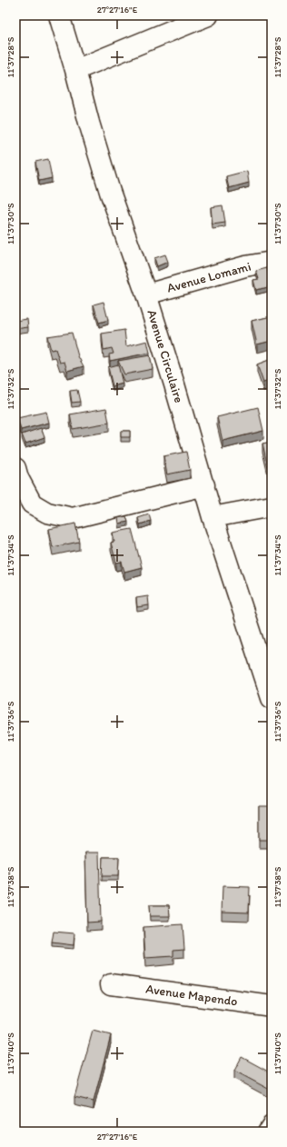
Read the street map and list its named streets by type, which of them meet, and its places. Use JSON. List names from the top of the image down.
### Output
{
  "streets": {
    "street": ["Avenue Lomami", "Avenue Circulaire", "Avenue Mapendo"]
  },
  "crossings": [
    ["Avenue Lomami", "Avenue Circulaire"]
  ],
  "coordinates": [
    "27°27'16\"E",
    "11°37'28\"S",
    "11°37'30\"S",
    "11°37'32\"S",
    "11°37'34\"S",
    "11°37'36\"S",
    "11°37'38\"S",
    "11°37'40\"S"
  ]
}
